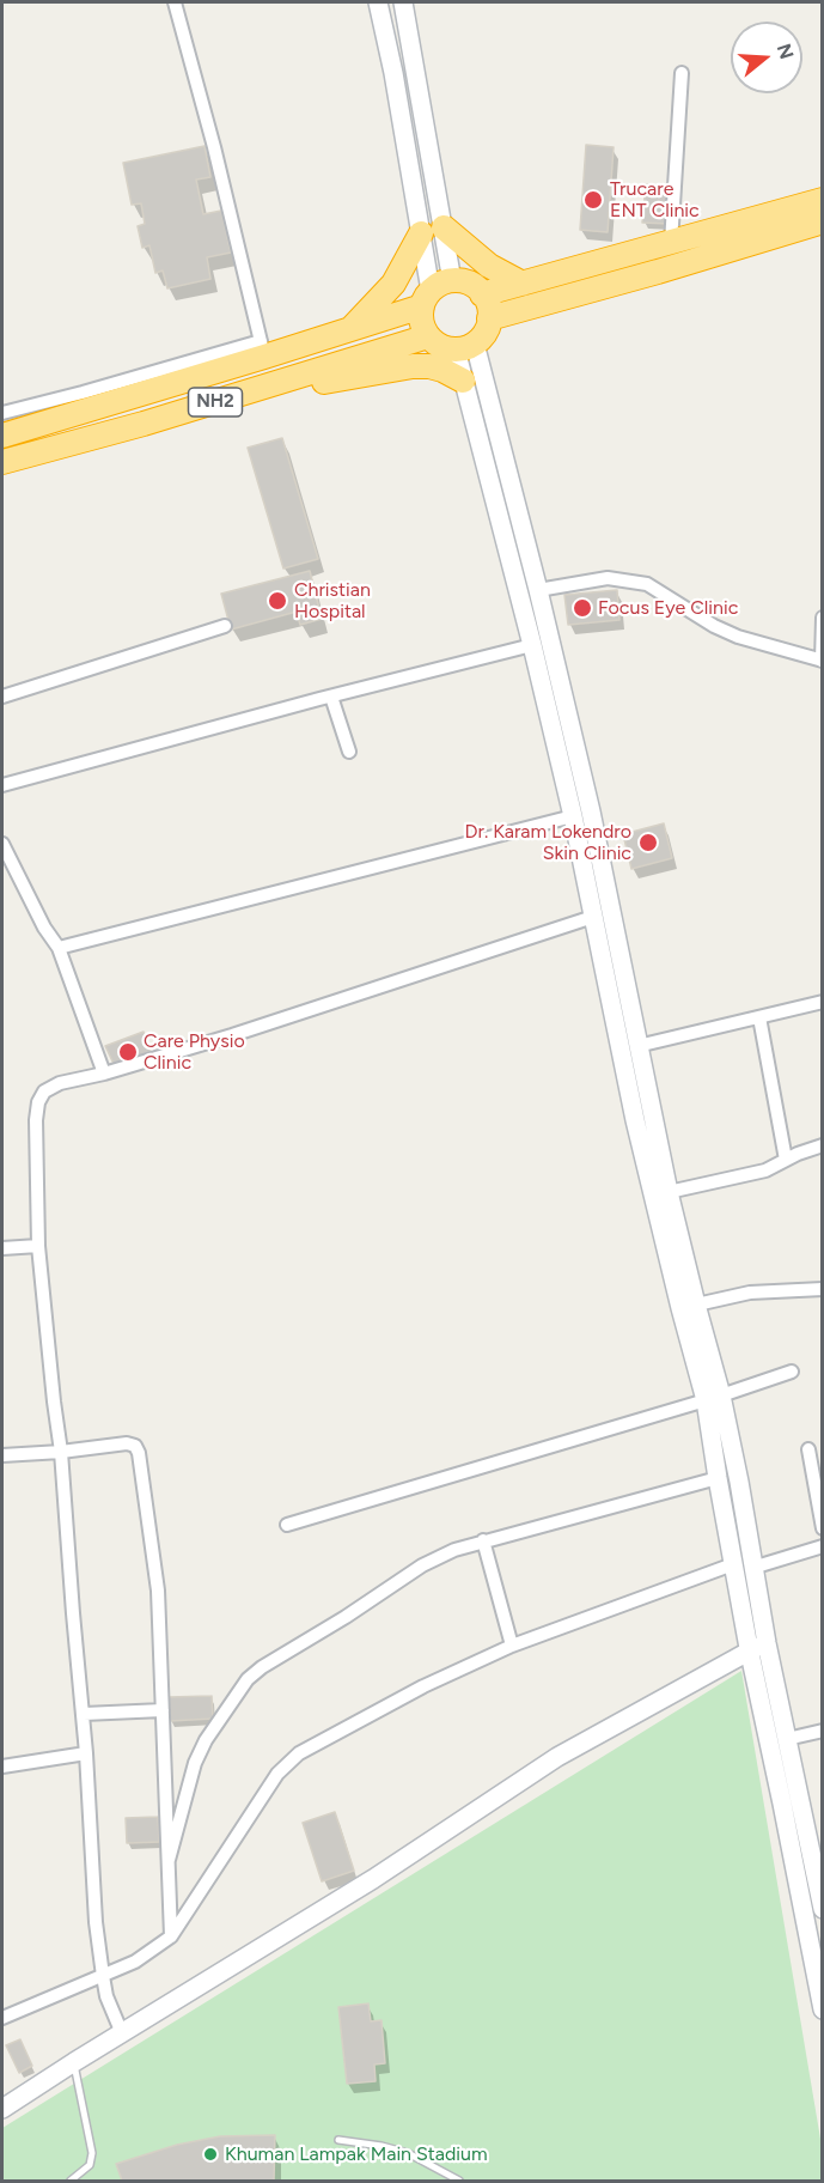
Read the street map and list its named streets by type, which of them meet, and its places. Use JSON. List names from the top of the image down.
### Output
{
  "streets": {
    "highway": ["NH2"]
  },
  "places": [
    "Trucare ENT Clinic",
    "Christian Hospital",
    "Focus Eye Clinic",
    "Dr. Karam Lokendro Skin Clinic",
    "Care Physio Clinic",
    "Khuman Lampak Main Stadium"
  ],
  "north": "right"
}
